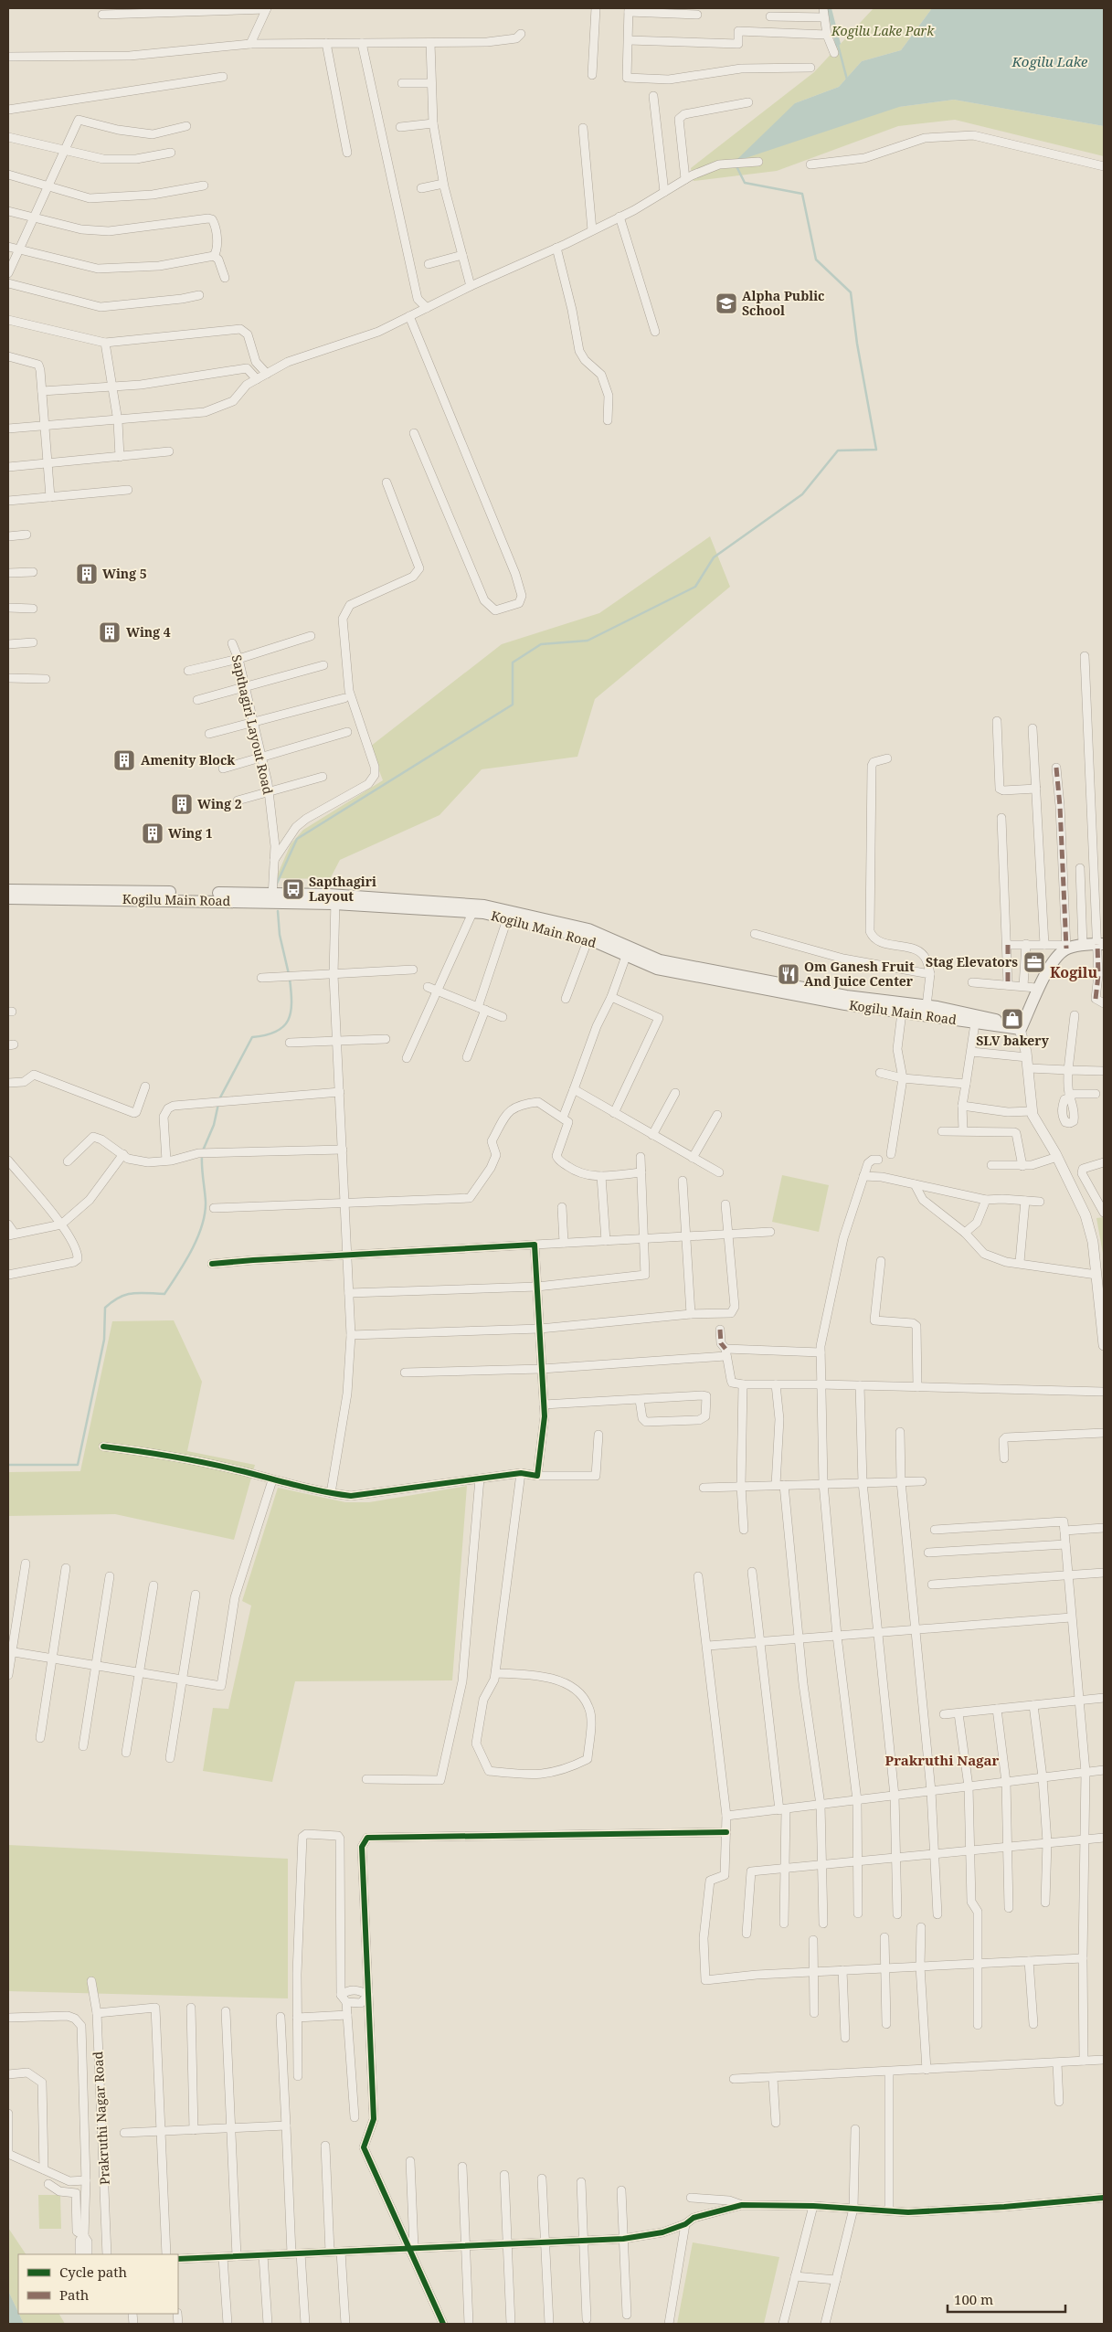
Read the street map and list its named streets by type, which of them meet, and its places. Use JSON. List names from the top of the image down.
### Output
{
  "streets": {
    "main road": ["Kogilu Main Road"],
    "street": ["Sapthagiri Layout Road", "Prakruthi Nagar Road"]
  },
  "crossings": [
    ["Sapthagiri Layout Road", "Kogilu Main Road"]
  ],
  "districts": ["Kogilu", "Prakruthi Nagar"],
  "water": ["Kogilu Lake"],
  "parks": ["Kogilu Lake Park"],
  "places": {
    "school or university": ["Alpha Public School"],
    "building": [
      "Wing 5",
      "Wing 4",
      "Amenity Block",
      "Wing 2",
      "Wing 1"
    ],
    "bus stop": ["Sapthagiri Layout"],
    "office": ["Stag Elevators"],
    "restaurant": ["Om Ganesh Fruit And Juice Center"],
    "shop": ["SLV bakery"]
  },
  "legend": ["Cycle path", "Path"],
  "scale_bar": "100 m"
}
